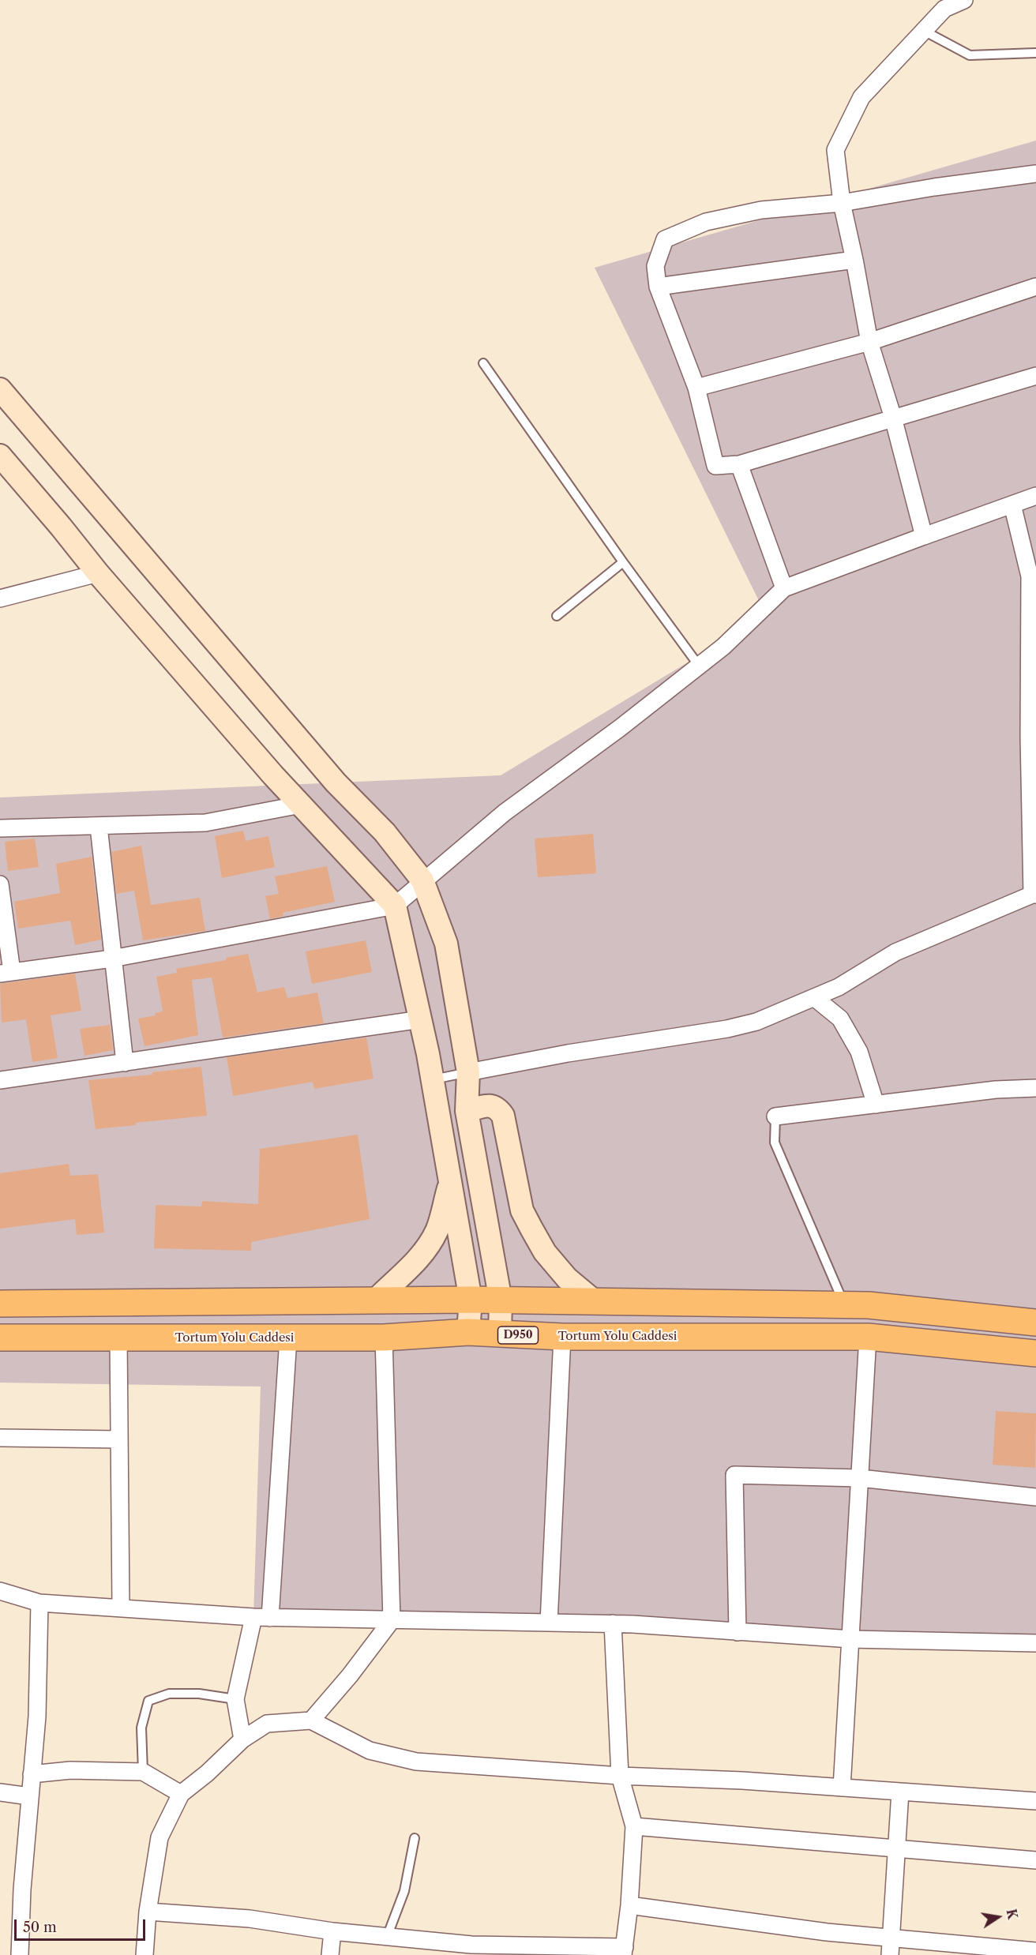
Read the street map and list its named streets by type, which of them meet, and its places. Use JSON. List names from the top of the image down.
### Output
{
  "streets": {
    "highway": ["D950", "Tortum Yolu Caddesi"]
  },
  "scale_bar": "50 m",
  "north": "right"
}
